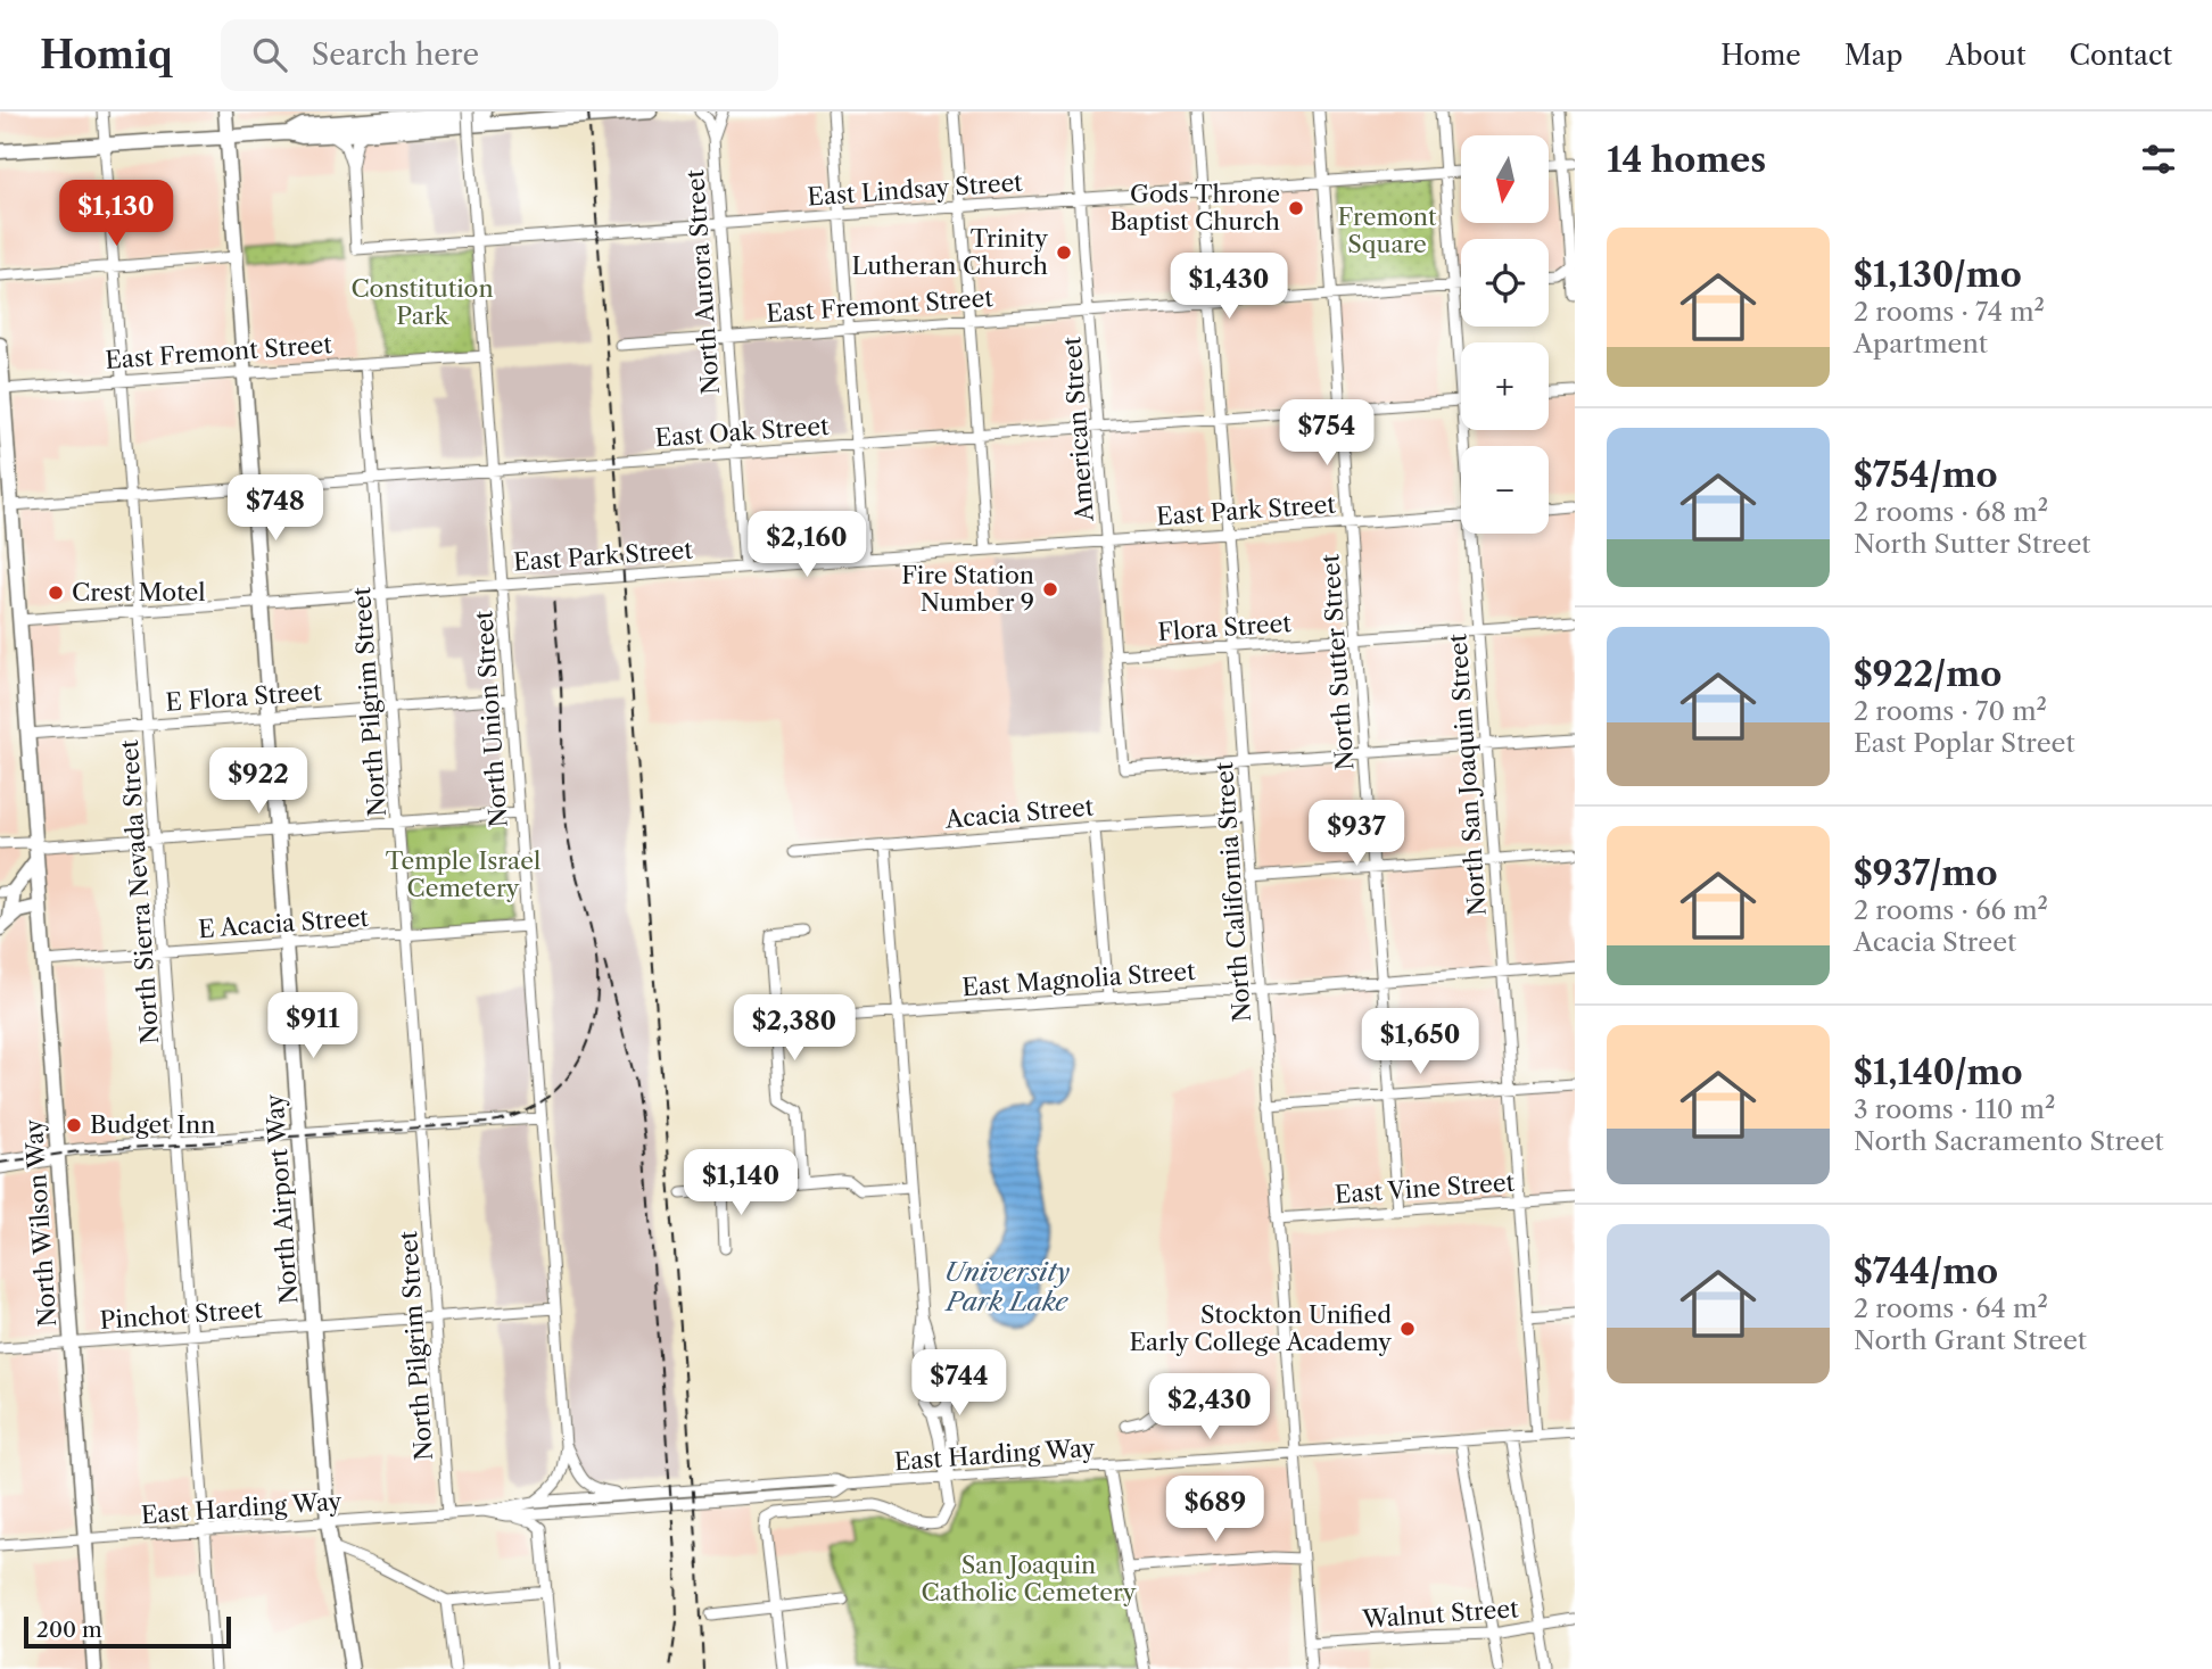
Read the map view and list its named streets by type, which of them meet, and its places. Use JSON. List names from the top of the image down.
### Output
{
  "streets": {
    "main road": ["North Airport Way", "North Wilson Way"],
    "street": [
      "East Lindsay Street",
      "North Aurora Street",
      "East Fremont Street",
      "American Street",
      "East Oak Street",
      "East Park Street",
      "Flora Street",
      "North Sutter Street",
      "E Flora Street",
      "North Pilgrim Street",
      "North Union Street",
      "North San Joaquin Street",
      "Acacia Street",
      "North Sierra Nevada Street",
      "North California Street",
      "E Acacia Street",
      "East Magnolia Street",
      "East Vine Street",
      "Pinchot Street",
      "East Harding Way",
      "Walnut Street"
    ]
  },
  "crossings": [
    ["East Lindsay Street", "North Aurora Street"],
    ["East Lindsay Street", "American Street"],
    ["East Lindsay Street", "North Sutter Street"],
    ["East Lindsay Street", "North Union Street"],
    ["East Lindsay Street", "North San Joaquin Street"],
    ["East Lindsay Street", "North California Street"],
    ["North Aurora Street", "East Fremont Street"],
    ["North Aurora Street", "East Oak Street"],
    ["North Aurora Street", "East Park Street"],
    ["East Fremont Street", "American Street"],
    ["East Fremont Street", "North Sutter Street"],
    ["East Fremont Street", "North Pilgrim Street"],
    ["East Fremont Street", "North Union Street"],
    ["East Fremont Street", "North San Joaquin Street"],
    ["East Fremont Street", "North Sierra Nevada Street"],
    ["East Fremont Street", "North California Street"],
    ["East Fremont Street", "North Airport Way"],
    ["East Fremont Street", "North Wilson Way"],
    ["American Street", "East Oak Street"],
    ["American Street", "East Park Street"],
    ["American Street", "Flora Street"],
    ["American Street", "North California Street"],
    ["East Oak Street", "North Sutter Street"],
    ["East Oak Street", "North Pilgrim Street"],
    ["East Oak Street", "North Union Street"],
    ["East Oak Street", "North San Joaquin Street"],
    ["East Oak Street", "North Sierra Nevada Street"],
    ["East Oak Street", "North California Street"],
    ["East Oak Street", "North Airport Way"],
    ["East Oak Street", "North Wilson Way"],
    ["East Park Street", "North Sutter Street"],
    ["East Park Street", "North Pilgrim Street"],
    ["East Park Street", "North Union Street"],
    ["East Park Street", "North Sierra Nevada Street"],
    ["East Park Street", "North California Street"],
    ["East Park Street", "North Airport Way"],
    ["East Park Street", "North Wilson Way"],
    ["Flora Street", "North Sutter Street"],
    ["Flora Street", "North San Joaquin Street"],
    ["Flora Street", "North California Street"],
    ["North Sutter Street", "East Magnolia Street"],
    ["North Sutter Street", "East Vine Street"],
    ["E Flora Street", "North Pilgrim Street"],
    ["E Flora Street", "North Union Street"],
    ["E Flora Street", "North Sierra Nevada Street"],
    ["E Flora Street", "North Airport Way"],
    ["E Flora Street", "North Wilson Way"],
    ["North Pilgrim Street", "E Acacia Street"],
    ["North Pilgrim Street", "Pinchot Street"],
    ["North Pilgrim Street", "East Harding Way"],
    ["North Union Street", "E Acacia Street"],
    ["North Union Street", "Pinchot Street"],
    ["North Union Street", "East Harding Way"],
    ["North San Joaquin Street", "East Magnolia Street"],
    ["North San Joaquin Street", "East Vine Street"],
    ["North San Joaquin Street", "East Harding Way"],
    ["Acacia Street", "North California Street"],
    ["North Sierra Nevada Street", "E Acacia Street"],
    ["North Sierra Nevada Street", "Pinchot Street"],
    ["North Sierra Nevada Street", "East Harding Way"],
    ["North California Street", "East Magnolia Street"],
    ["North California Street", "East Vine Street"],
    ["North California Street", "East Harding Way"],
    ["North California Street", "Walnut Street"],
    ["E Acacia Street", "North Airport Way"],
    ["E Acacia Street", "North Wilson Way"],
    ["North Airport Way", "Pinchot Street"],
    ["North Airport Way", "East Harding Way"],
    ["North Wilson Way", "Pinchot Street"],
    ["North Wilson Way", "East Harding Way"]
  ],
  "water": ["University Park Lake"],
  "parks": [
    "Fremont Square",
    "Constitution Park",
    "Temple Israel Cemetery",
    "San Joaquin Catholic Cemetery"
  ],
  "places": [
    "Gods Throne Baptist Church",
    "Trinity Lutheran Church",
    "Fire Station Number 9",
    "Crest Motel",
    "Budget Inn",
    "Stockton Unified Early College Academy"
  ],
  "scale_bar": "200 m",
  "north": "bottom",
  "page": {
    "header": "Homiq",
    "search": "Search here",
    "nav": [
      "Home",
      "Map",
      "About",
      "Contact"
    ],
    "heading": "14 homes",
    "map_buttons": ["+", "−"],
    "price": [
      "$1,130",
      "$1,430",
      "$754",
      "$748",
      "$2,160",
      "$922",
      "$937",
      "$911",
      "$2,380",
      "$1,650",
      "$1,140",
      "$744",
      "$2,430",
      "$689"
    ],
    "list": [
      {
        "name": "$1,130/mo",
        "note": "2 rooms · 74 m² · Apartment"
      },
      {
        "name": "$754/mo",
        "note": "2 rooms · 68 m² · North Sutter Street"
      },
      {
        "name": "$922/mo",
        "note": "2 rooms · 70 m² · East Poplar Street"
      },
      {
        "name": "$937/mo",
        "note": "2 rooms · 66 m² · Acacia Street"
      },
      {
        "name": "$1,140/mo",
        "note": "3 rooms · 110 m² · North Sacramento Street"
      },
      {
        "name": "$744/mo",
        "note": "2 rooms · 64 m² · North Grant Street"
      }
    ],
    "scale": "200 m"
  }
}
